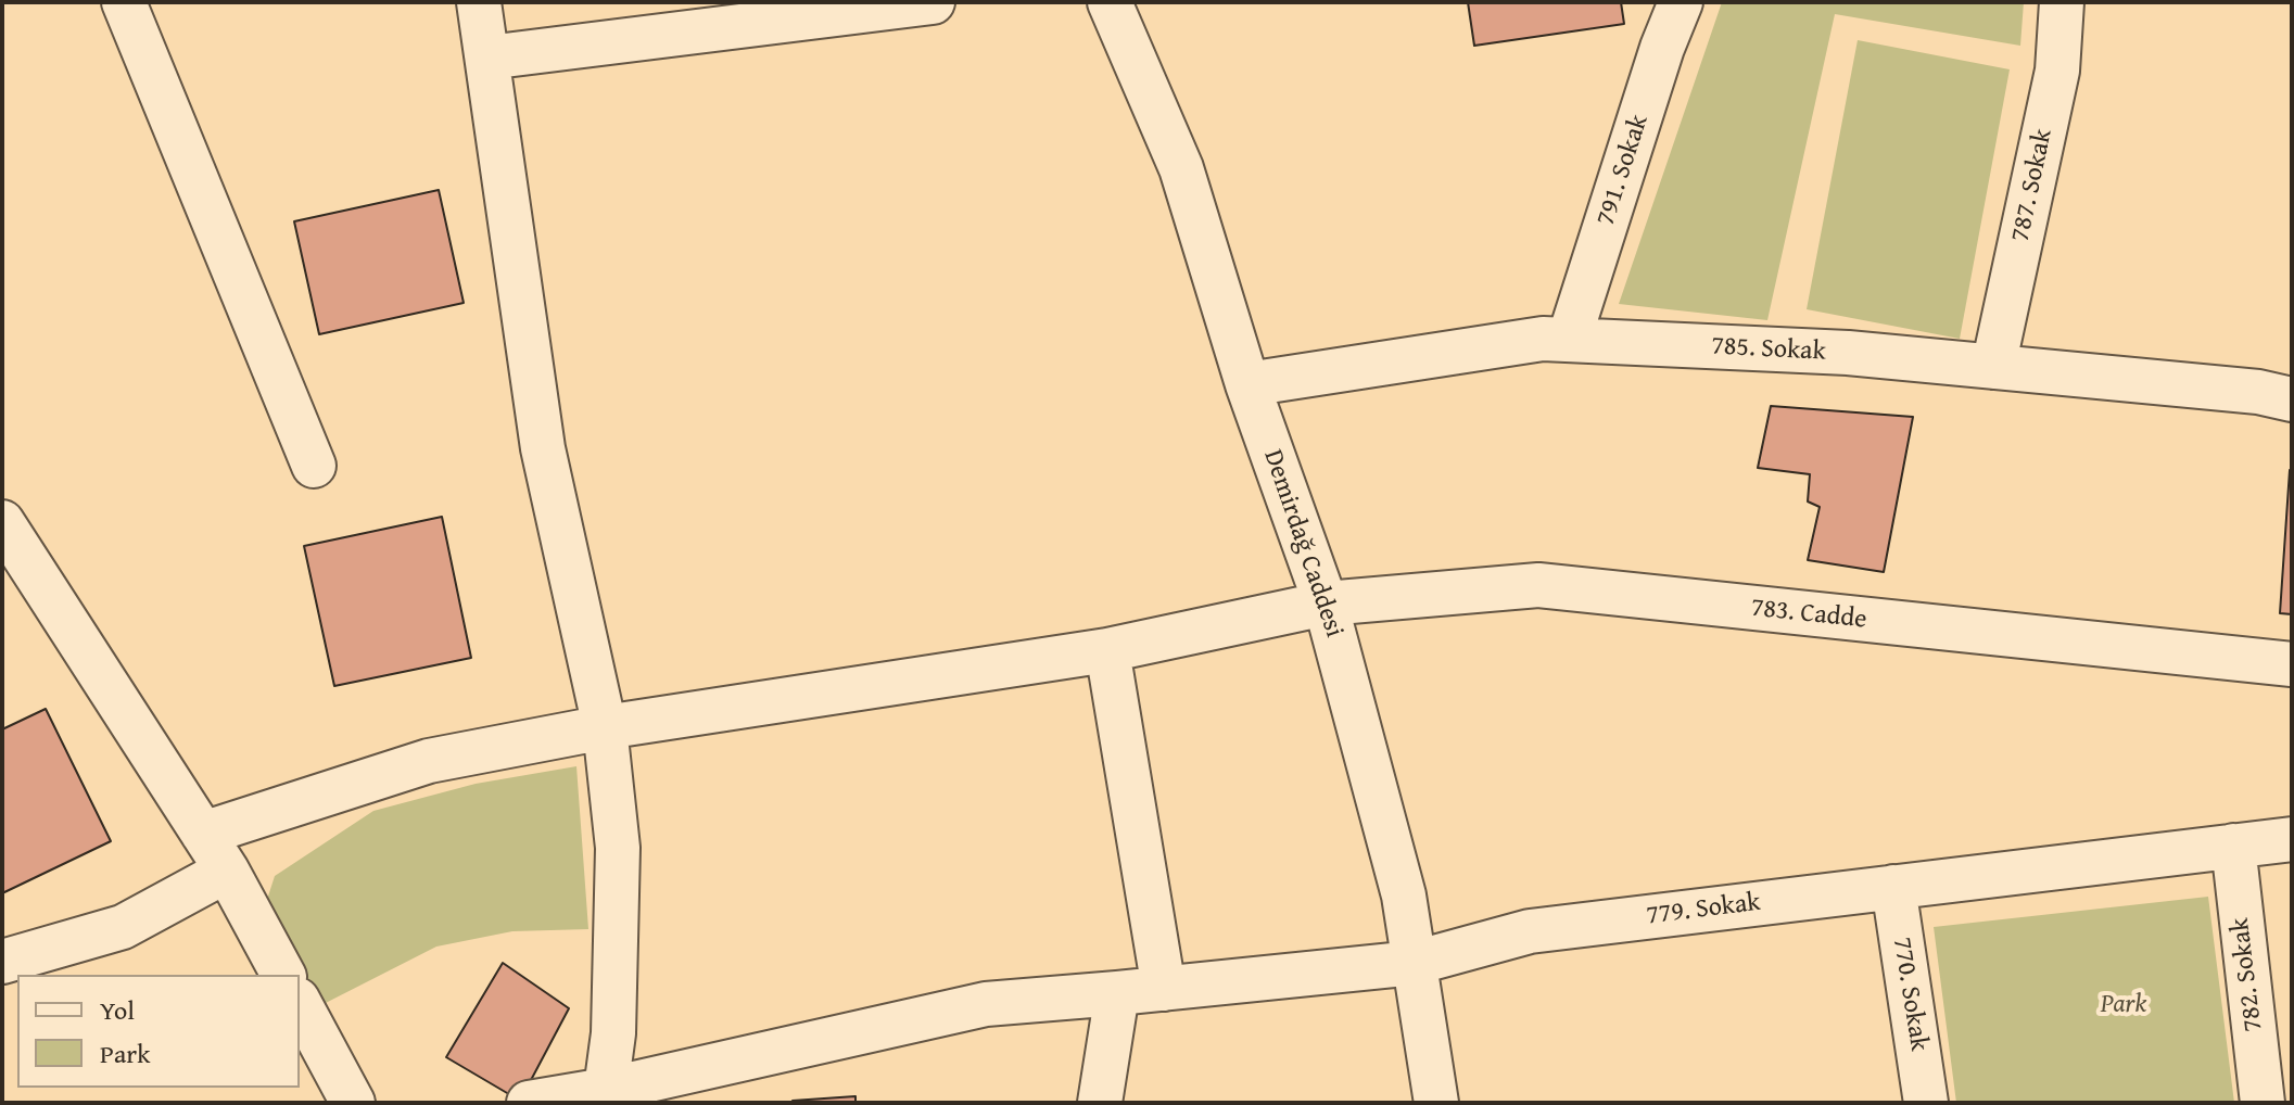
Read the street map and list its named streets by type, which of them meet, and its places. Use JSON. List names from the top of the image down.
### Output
{
  "streets": {
    "street": [
      "791. Sokak",
      "787. Sokak",
      "785. Sokak",
      "Demirdağ Caddesi",
      "783. Cadde",
      "779. Sokak",
      "782. Sokak",
      "770. Sokak"
    ]
  },
  "crossings": [
    ["791. Sokak", "785. Sokak"],
    ["787. Sokak", "785. Sokak"],
    ["785. Sokak", "Demirdağ Caddesi"],
    ["Demirdağ Caddesi", "783. Cadde"],
    ["Demirdağ Caddesi", "779. Sokak"],
    ["779. Sokak", "782. Sokak"],
    ["779. Sokak", "770. Sokak"]
  ],
  "parks": ["Park"],
  "legend": ["Yol", "Park"]
}
